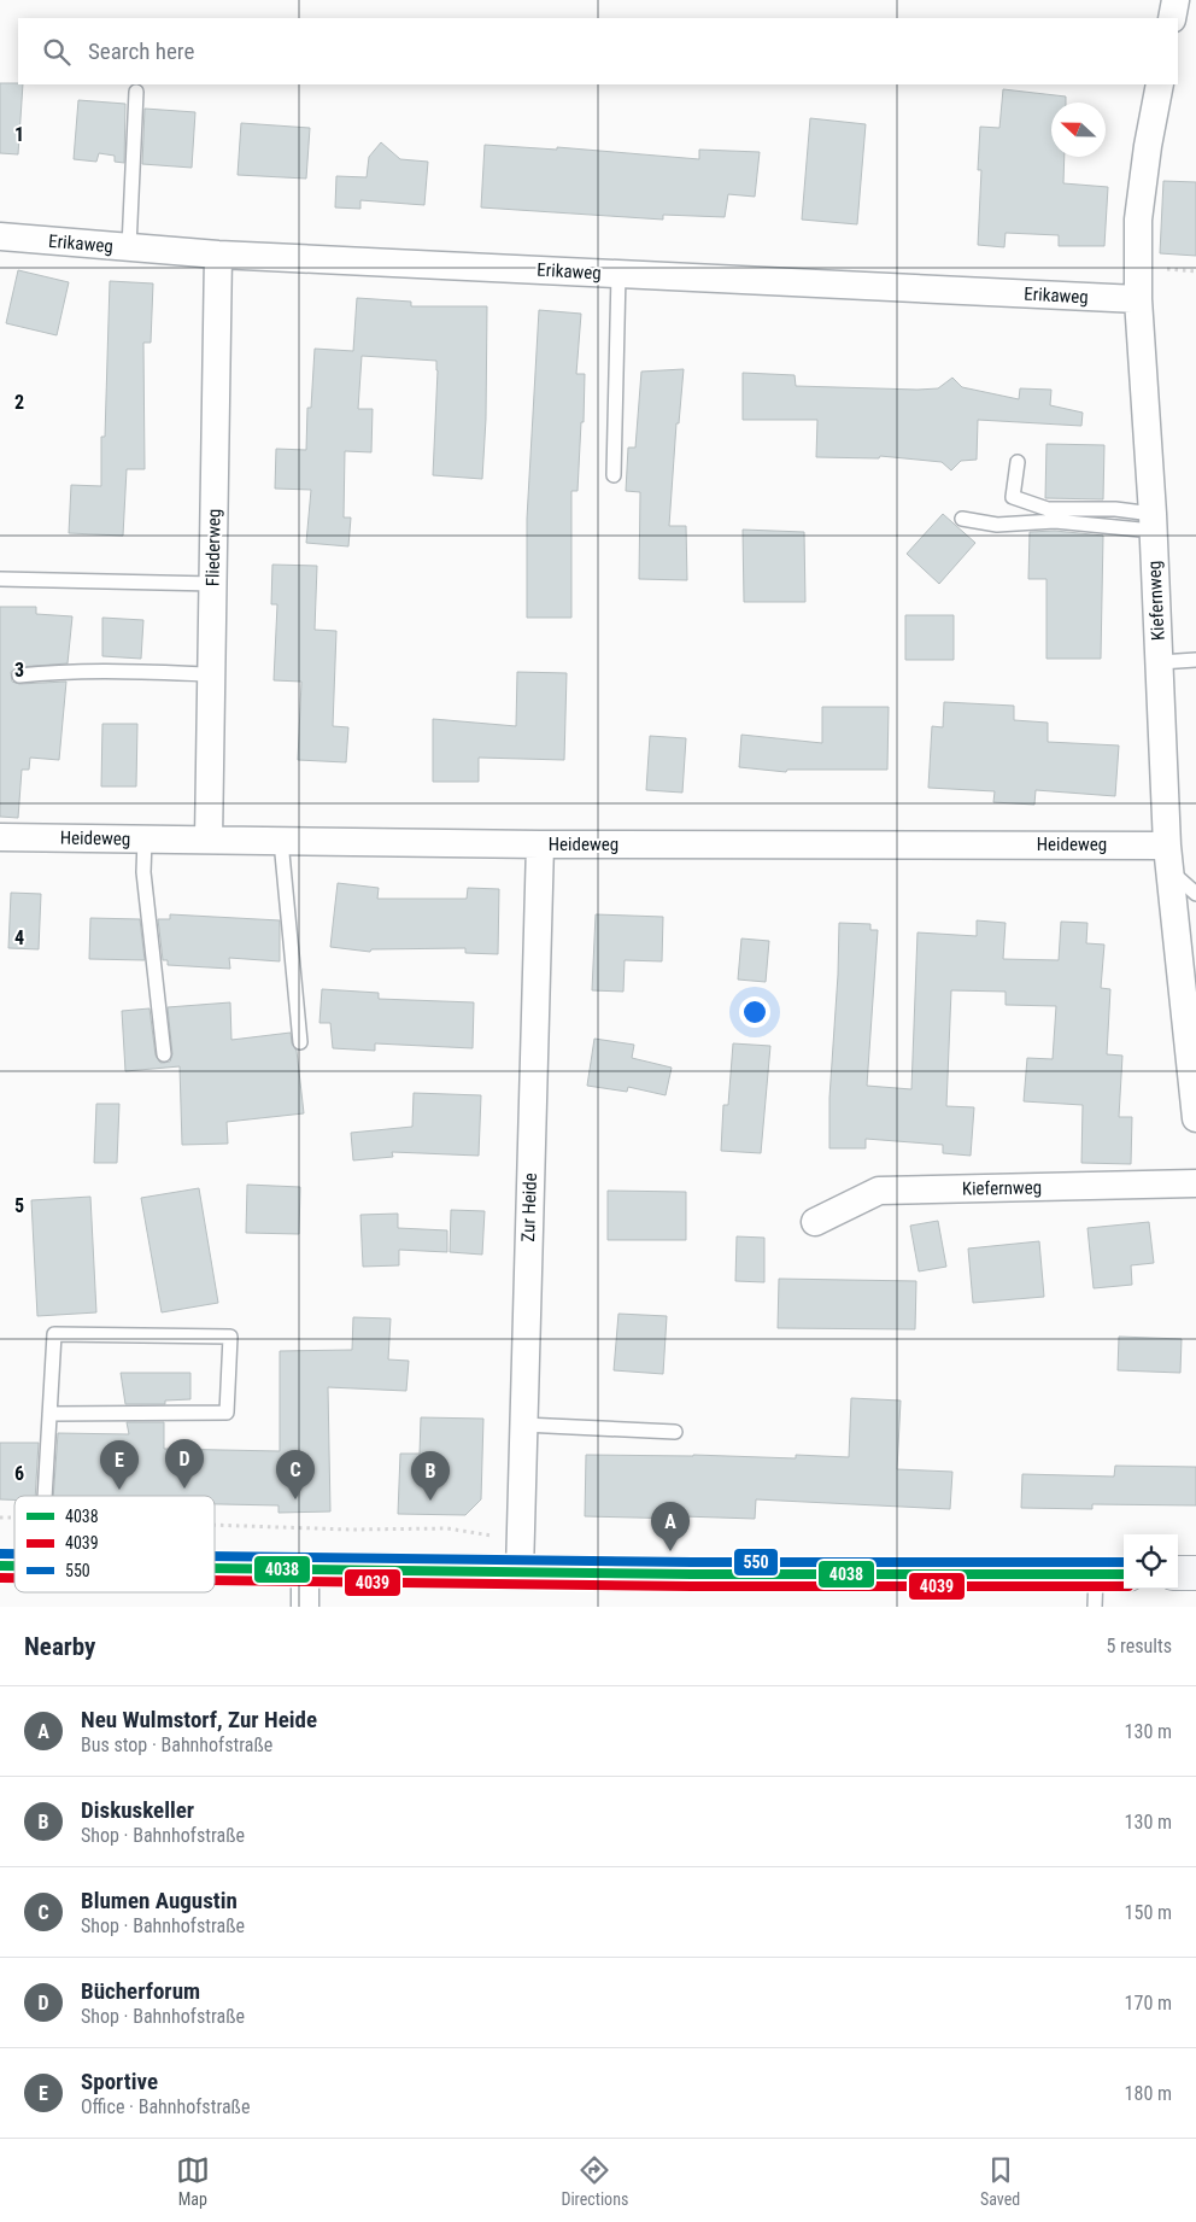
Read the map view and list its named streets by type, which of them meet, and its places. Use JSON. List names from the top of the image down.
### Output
{
  "streets": {
    "street": [
      "Erikaweg",
      "Fliederweg",
      "Kiefernweg",
      "Heideweg",
      "Zur Heide"
    ]
  },
  "crossings": [
    ["Erikaweg", "Fliederweg"],
    ["Erikaweg", "Kiefernweg"],
    ["Fliederweg", "Heideweg"],
    ["Kiefernweg", "Heideweg"],
    ["Heideweg", "Zur Heide"]
  ],
  "lines": ["transit line 550", "transit line 4038", "transit line 4039"],
  "legend": ["4038", "4039", "550"],
  "north": "left",
  "page": {
    "search": "Search here",
    "pins": [
      "D",
      "E",
      "C",
      "B",
      "A"
    ],
    "heading": ["Nearby", "5 results"],
    "list": [
      {
        "mark": "A",
        "name": "Neu Wulmstorf, Zur Heide",
        "note": "Bus stop · Bahnhofstraße",
        "value": "130 m"
      },
      {
        "mark": "B",
        "name": "Diskuskeller",
        "note": "Shop · Bahnhofstraße",
        "value": "130 m"
      },
      {
        "mark": "C",
        "name": "Blumen Augustin",
        "note": "Shop · Bahnhofstraße",
        "value": "150 m"
      },
      {
        "mark": "D",
        "name": "Bücherforum",
        "note": "Shop · Bahnhofstraße",
        "value": "170 m"
      },
      {
        "mark": "E",
        "name": "Sportive",
        "note": "Office · Bahnhofstraße",
        "value": "180 m"
      }
    ],
    "nav": ["Map", "Directions", "Saved"]
  },
  "grid": {
    "rows": [
      "1",
      "2",
      "3",
      "4",
      "5",
      "6"
    ]
  }
}
